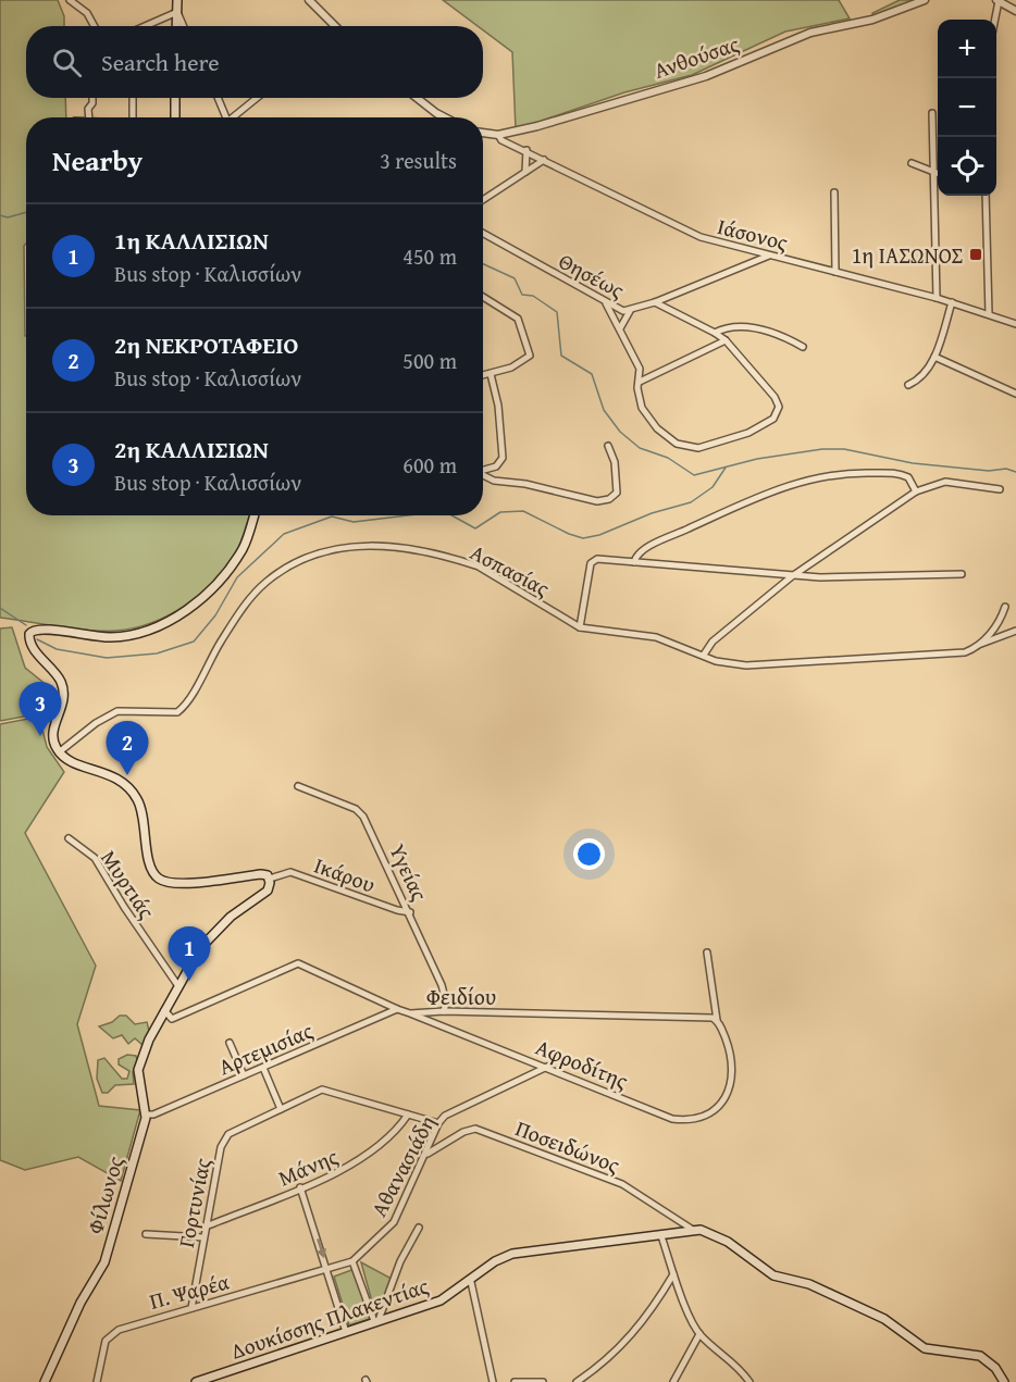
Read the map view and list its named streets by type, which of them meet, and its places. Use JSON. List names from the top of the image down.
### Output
{
  "streets": {
    "main road": ["Φίλωνος", "Δουκίσσης Πλακεντίας"],
    "street": [
      "Ανθούσας",
      "Ιάσονος",
      "Θησέως",
      "Ασπασίας",
      "Υγείας",
      "Ικάρου",
      "Μυρτιάς",
      "Φειδίου",
      "Αρτεμισίας",
      "Αφροδίτης",
      "Ποσειδώνος",
      "Αθανασιάδη",
      "Μάνης",
      "Γορτυνίας",
      "Π. Ψαρέα"
    ]
  },
  "crossings": [
    ["Ανθούσας", "Ιάσονος"],
    ["Ιάσονος", "Θησέως"],
    ["Υγείας", "Ικάρου"],
    ["Υγείας", "Φειδίου"],
    ["Ικάρου", "Φίλωνος"],
    ["Μυρτιάς", "Φίλωνος"],
    ["Φειδίου", "Αρτεμισίας"],
    ["Φειδίου", "Αφροδίτης"],
    ["Φειδίου", "Φίλωνος"],
    ["Αρτεμισίας", "Φίλωνος"],
    ["Αφροδίτης", "Αθανασιάδη"],
    ["Ποσειδώνος", "Αθανασιάδη"],
    ["Ποσειδώνος", "Δουκίσσης Πλακεντίας"],
    ["Αθανασιάδη", "Γορτυνίας"],
    ["Αθανασιάδη", "Π. Ψαρέα"],
    ["Μάνης", "Γορτυνίας"],
    ["Γορτυνίας", "Π. Ψαρέα"]
  ],
  "places": {
    "transit": ["1η ΙΑΣΩΝΟΣ"]
  },
  "page": {
    "map_buttons": ["+", "−"],
    "search": "Search here",
    "heading": ["Nearby", "3 results"],
    "list": [
      {
        "mark": "1",
        "name": "1η ΚΑΛΛΙΣΙΩΝ",
        "note": "Bus stop · Καλισσίων",
        "value": "450 m"
      },
      {
        "mark": "2",
        "name": "2η ΝΕΚΡΟΤΑΦΕΙΟ",
        "note": "Bus stop · Καλισσίων",
        "value": "500 m"
      },
      {
        "mark": "3",
        "name": "2η ΚΑΛΛΙΣΙΩΝ",
        "note": "Bus stop · Καλισσίων",
        "value": "600 m"
      }
    ],
    "pins": ["3", "2", "1"]
  }
}
